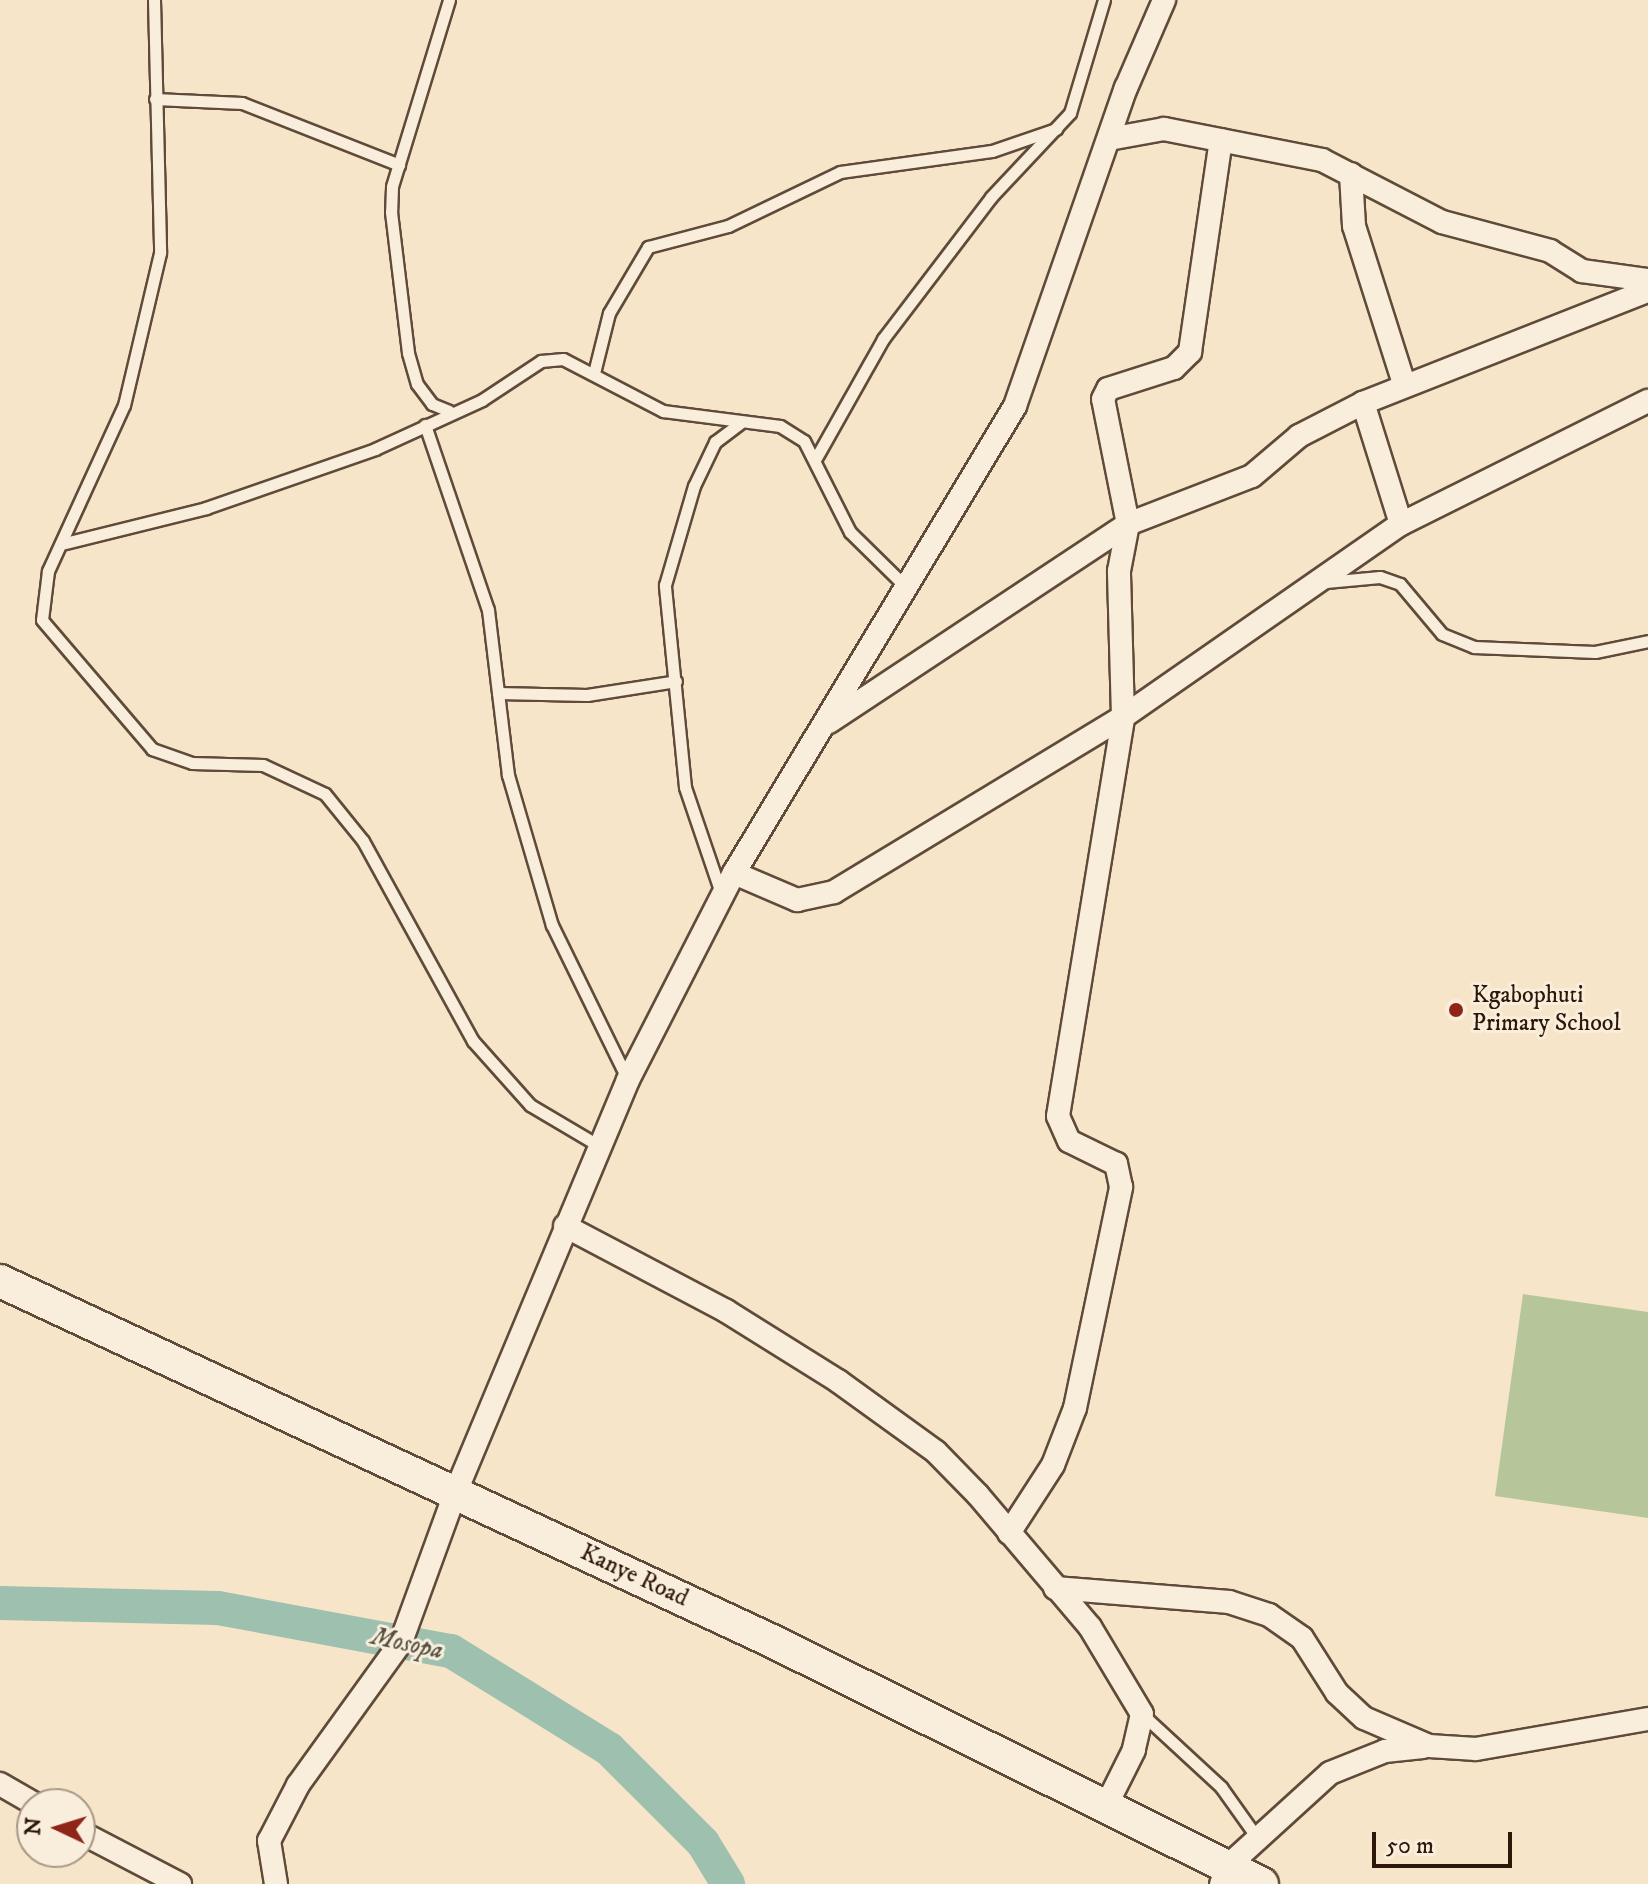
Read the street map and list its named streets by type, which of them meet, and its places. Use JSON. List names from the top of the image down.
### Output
{
  "streets": {
    "main road": ["Kanye Road"]
  },
  "water": ["Mosopa"],
  "places": ["Kgabophuti Primary School"],
  "scale_bar": "50 m",
  "north": "left"
}
